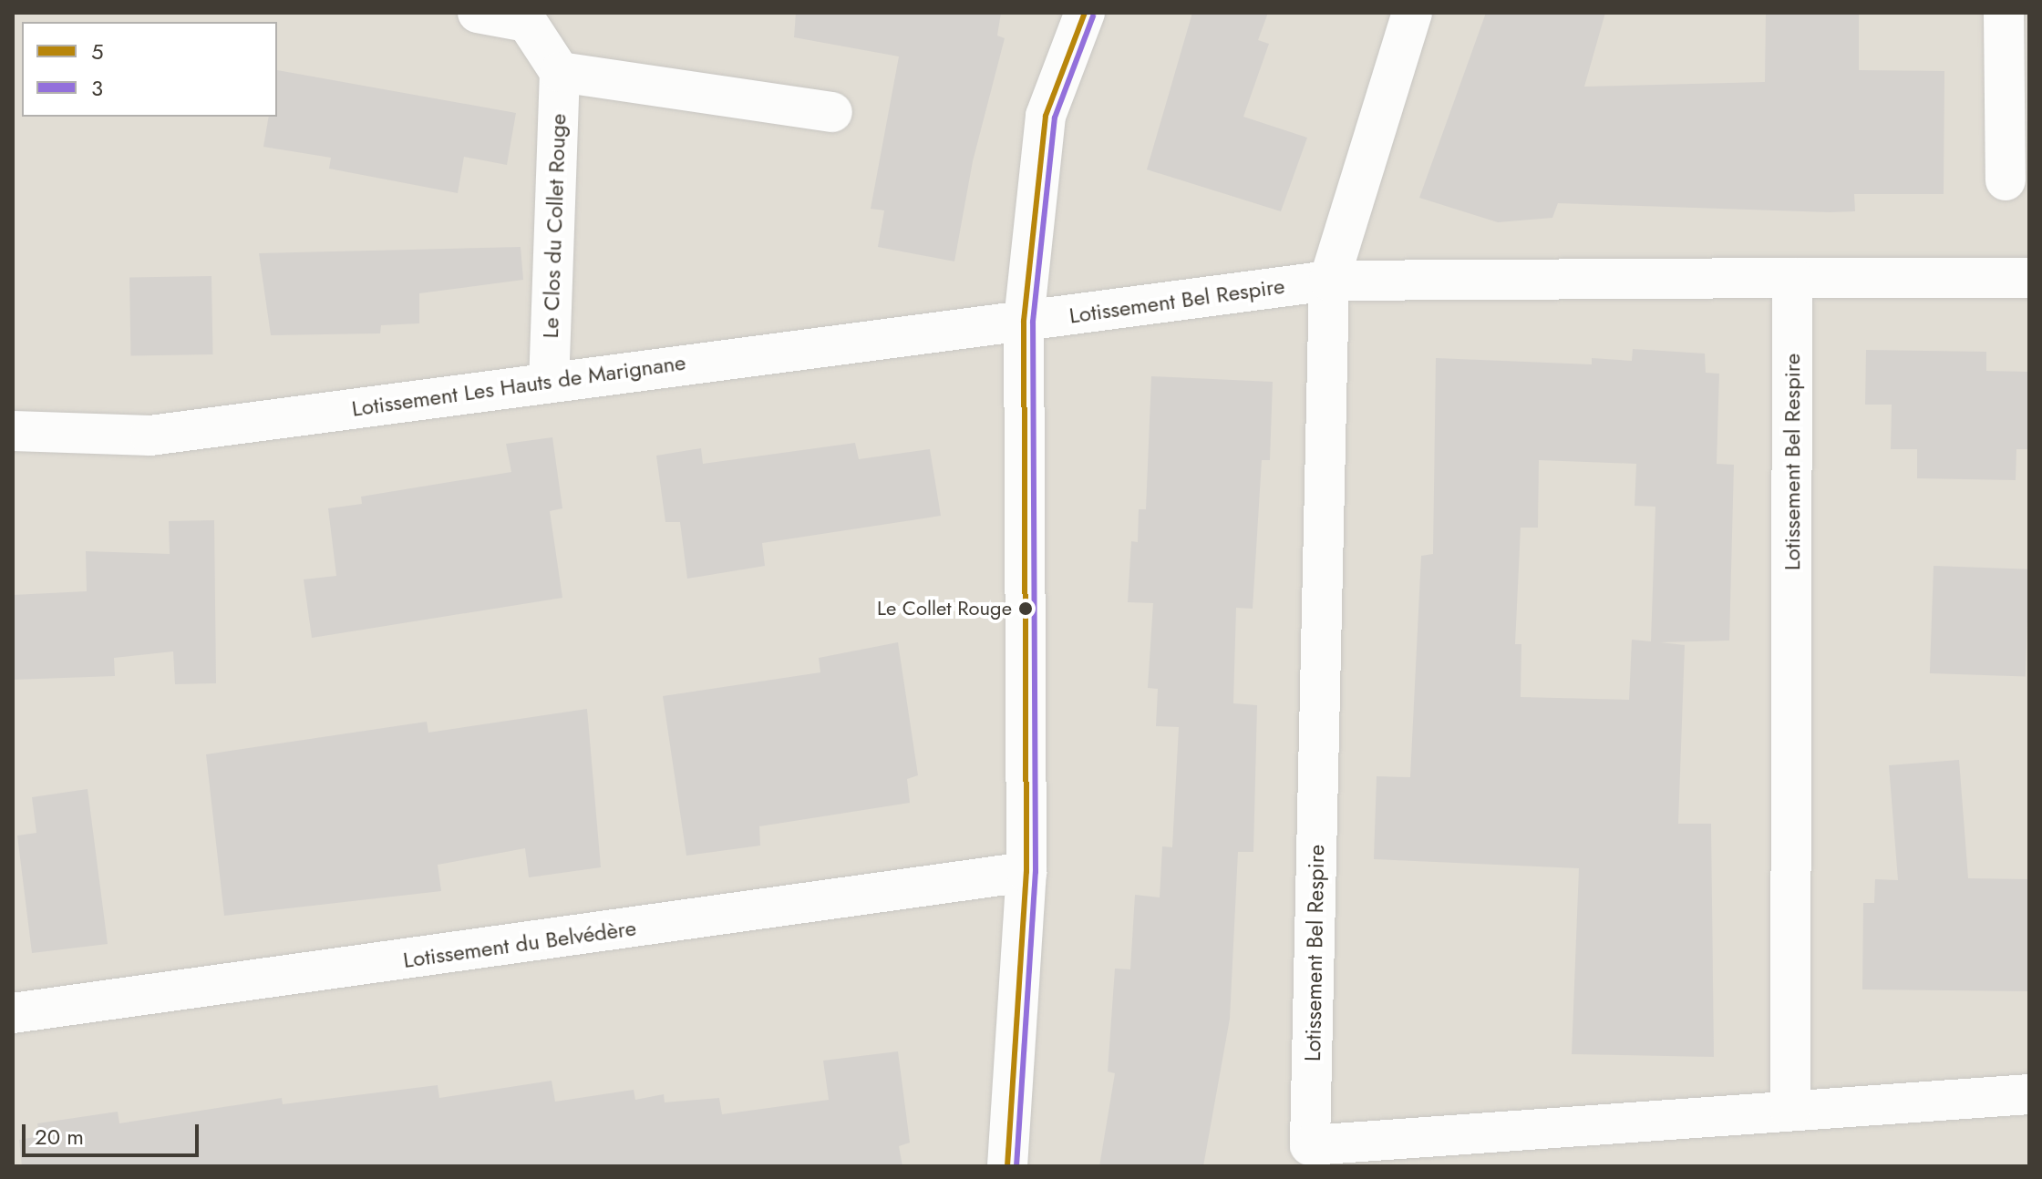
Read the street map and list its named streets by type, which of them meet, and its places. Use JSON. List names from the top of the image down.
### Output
{
  "streets": {
    "street": [
      "Le Clos du Collet Rouge",
      "Lotissement Bel Respire",
      "Lotissement Les Hauts de Marignane",
      "Lotissement du Belvédère"
    ]
  },
  "crossings": [
    ["Le Clos du Collet Rouge", "Lotissement Les Hauts de Marignane"],
    ["Lotissement Bel Respire", "Lotissement Les Hauts de Marignane"]
  ],
  "places": ["Le Collet Rouge"],
  "lines": ["transit line 5", "transit line 3"],
  "legend": ["5", "3"],
  "scale_bar": "20 m"
}
